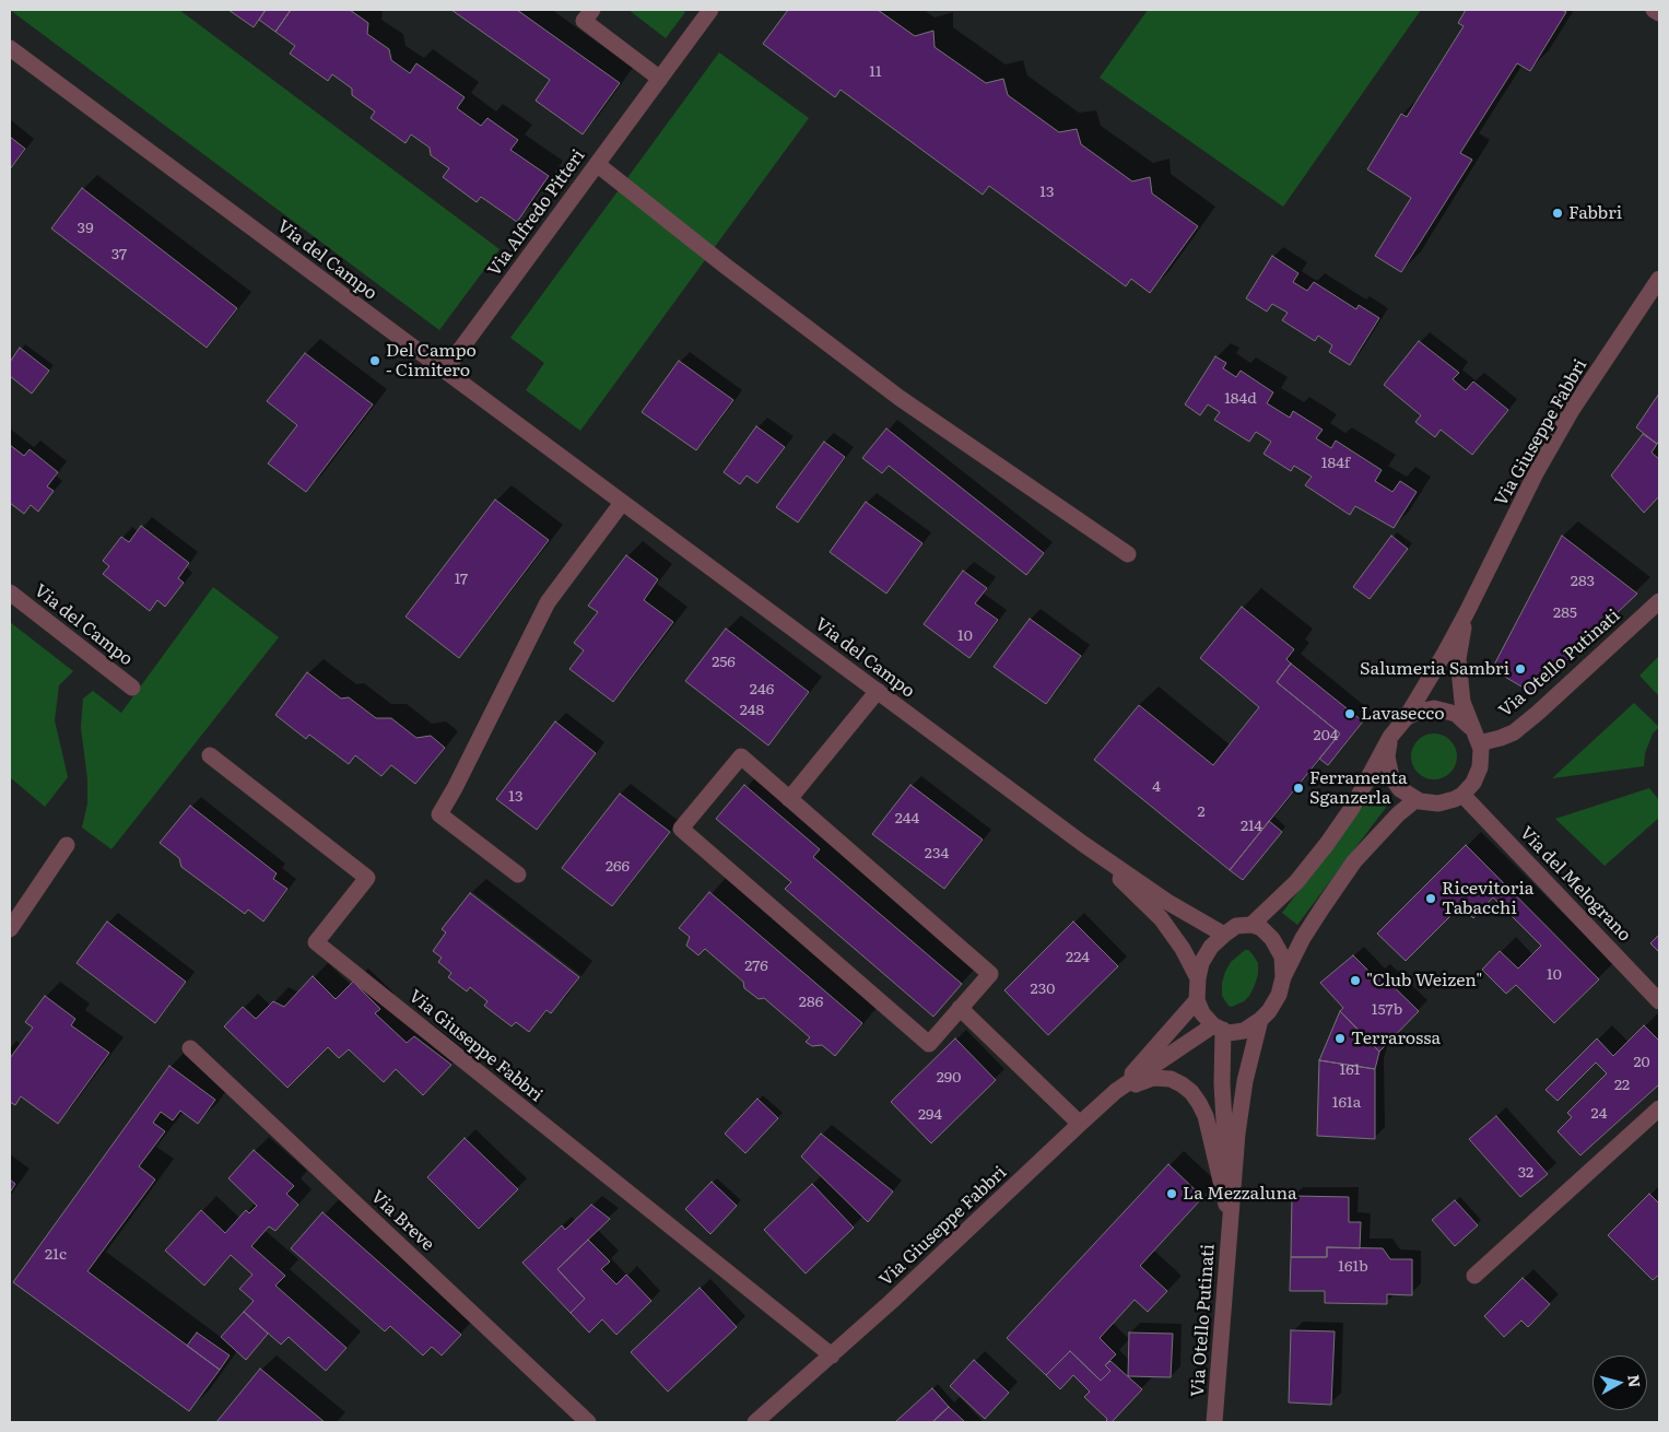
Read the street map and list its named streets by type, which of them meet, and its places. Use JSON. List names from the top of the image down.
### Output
{
  "streets": {
    "street": [
      "Via Alfredo Pitteri",
      "Via del Campo",
      "Via Giuseppe Fabbri",
      "Via Otello Putinati",
      "Via del Melograno",
      "Via Breve"
    ]
  },
  "crossings": [
    ["Via Alfredo Pitteri", "Via del Campo"],
    ["Via del Campo", "Via Giuseppe Fabbri"],
    ["Via del Campo", "Via Otello Putinati"],
    ["Via Giuseppe Fabbri", "Via Otello Putinati"],
    ["Via Giuseppe Fabbri", "Via del Melograno"],
    ["Via Otello Putinati", "Via del Melograno"]
  ],
  "places": [
    "Fabbri",
    "Del Campo - Cimitero",
    "Salumeria Sambri",
    "Lavasecco",
    "Ferramenta Sganzerla",
    "Ricevitoria Tabacchi",
    "\"Club Weizen\"",
    "Terrarossa",
    "La Mezzaluna"
  ],
  "house_numbers": [
    "11",
    "13",
    "39",
    "37",
    "184d",
    "184f",
    "17",
    "283",
    "285",
    "10",
    "256",
    "246",
    "248",
    "204",
    "4",
    "13",
    "2",
    "244",
    "214",
    "234",
    "266",
    "224",
    "276",
    "10",
    "230",
    "286",
    "157b",
    "20",
    "161",
    "290",
    "22",
    "161a",
    "24",
    "294",
    "32",
    "21c",
    "161b"
  ],
  "north": "right"
}
